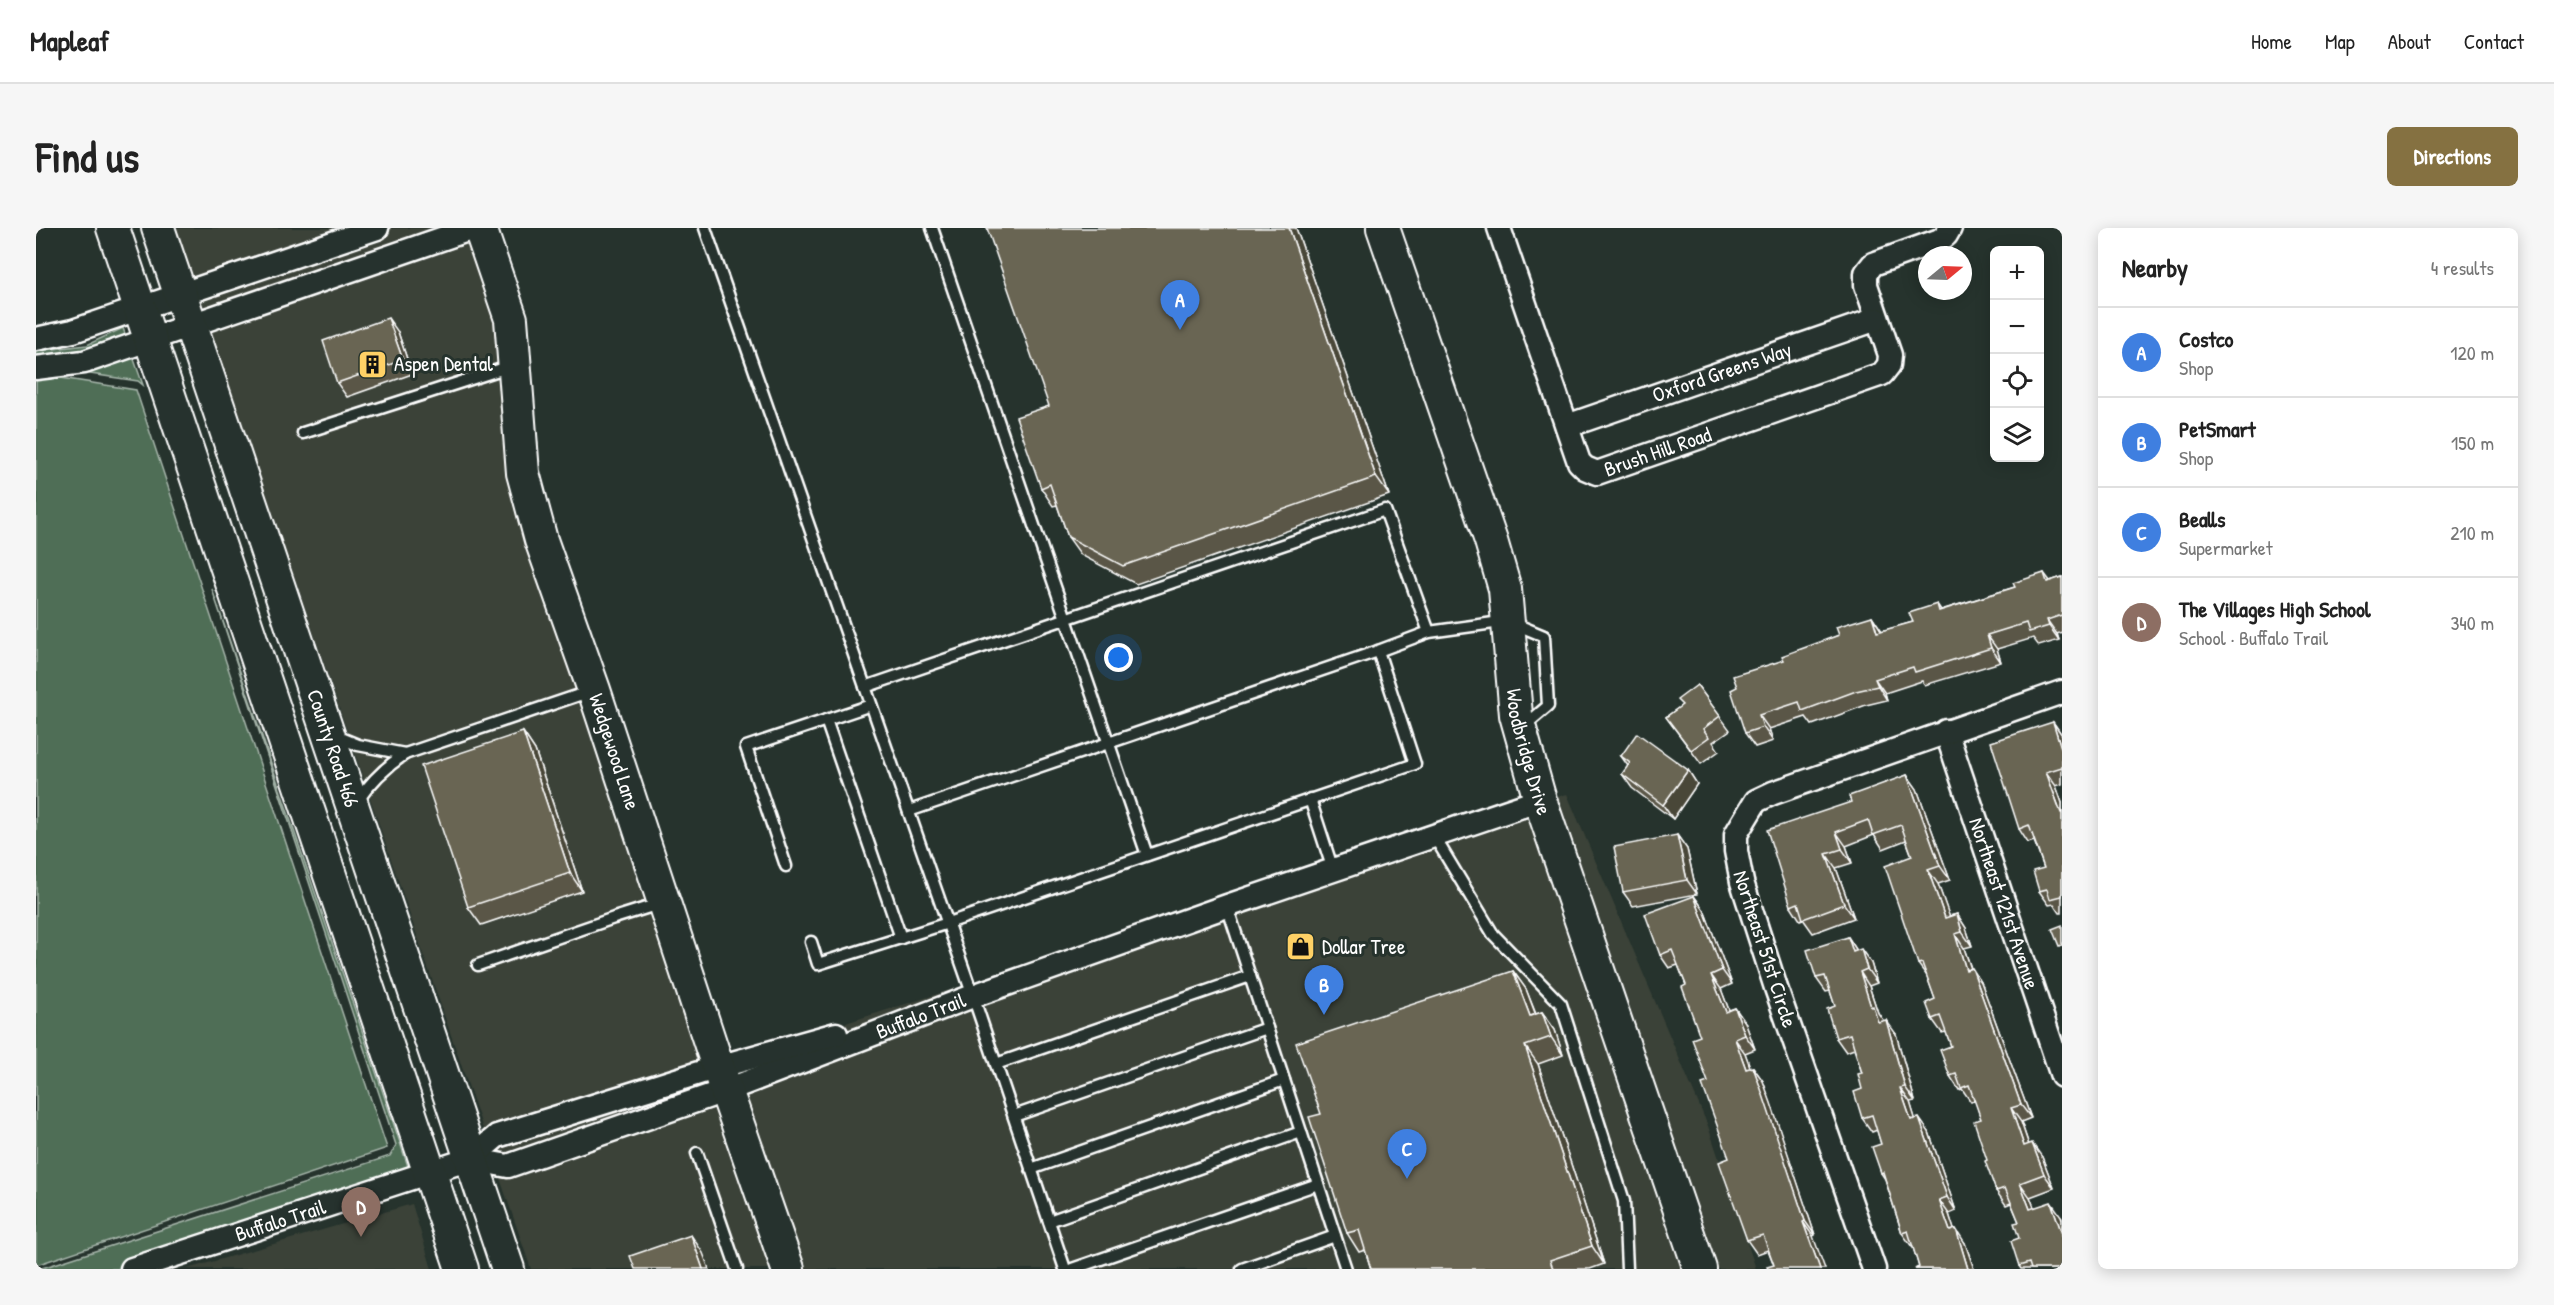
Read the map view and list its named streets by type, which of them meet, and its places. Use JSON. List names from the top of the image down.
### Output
{
  "streets": {
    "main road": ["County Road 466", "Woodbridge Drive", "Wedgewood Lane"],
    "street": [
      "Oxford Greens Way",
      "Brush Hill Road",
      "Northeast 121st Avenue",
      "Northeast 51st Circle",
      "Buffalo Trail"
    ]
  },
  "crossings": [
    ["Oxford Greens Way", "Brush Hill Road"],
    ["County Road 466", "Buffalo Trail"],
    ["Woodbridge Drive", "Buffalo Trail"],
    ["Wedgewood Lane", "Buffalo Trail"],
    ["Northeast 121st Avenue", "Northeast 51st Circle"]
  ],
  "places": {
    "building": ["Aspen Dental"],
    "shop": ["Dollar Tree"]
  },
  "north": "right",
  "page": {
    "header": "Mapleaf",
    "nav": [
      "Home",
      "Map",
      "About",
      "Contact"
    ],
    "buttons": "Directions",
    "title": "Find us",
    "heading": ["Nearby", "4 results"],
    "map_buttons": ["+", "−"],
    "pins": [
      "A",
      "B",
      "C",
      "D"
    ],
    "list": [
      {
        "mark": "A",
        "name": "Costco",
        "note": "Shop",
        "value": "120 m"
      },
      {
        "mark": "B",
        "name": "PetSmart",
        "note": "Shop",
        "value": "150 m"
      },
      {
        "mark": "C",
        "name": "Bealls",
        "note": "Supermarket",
        "value": "210 m"
      },
      {
        "mark": "D",
        "name": "The Villages High School",
        "note": "School · Buffalo Trail",
        "value": "340 m"
      }
    ]
  }
}
